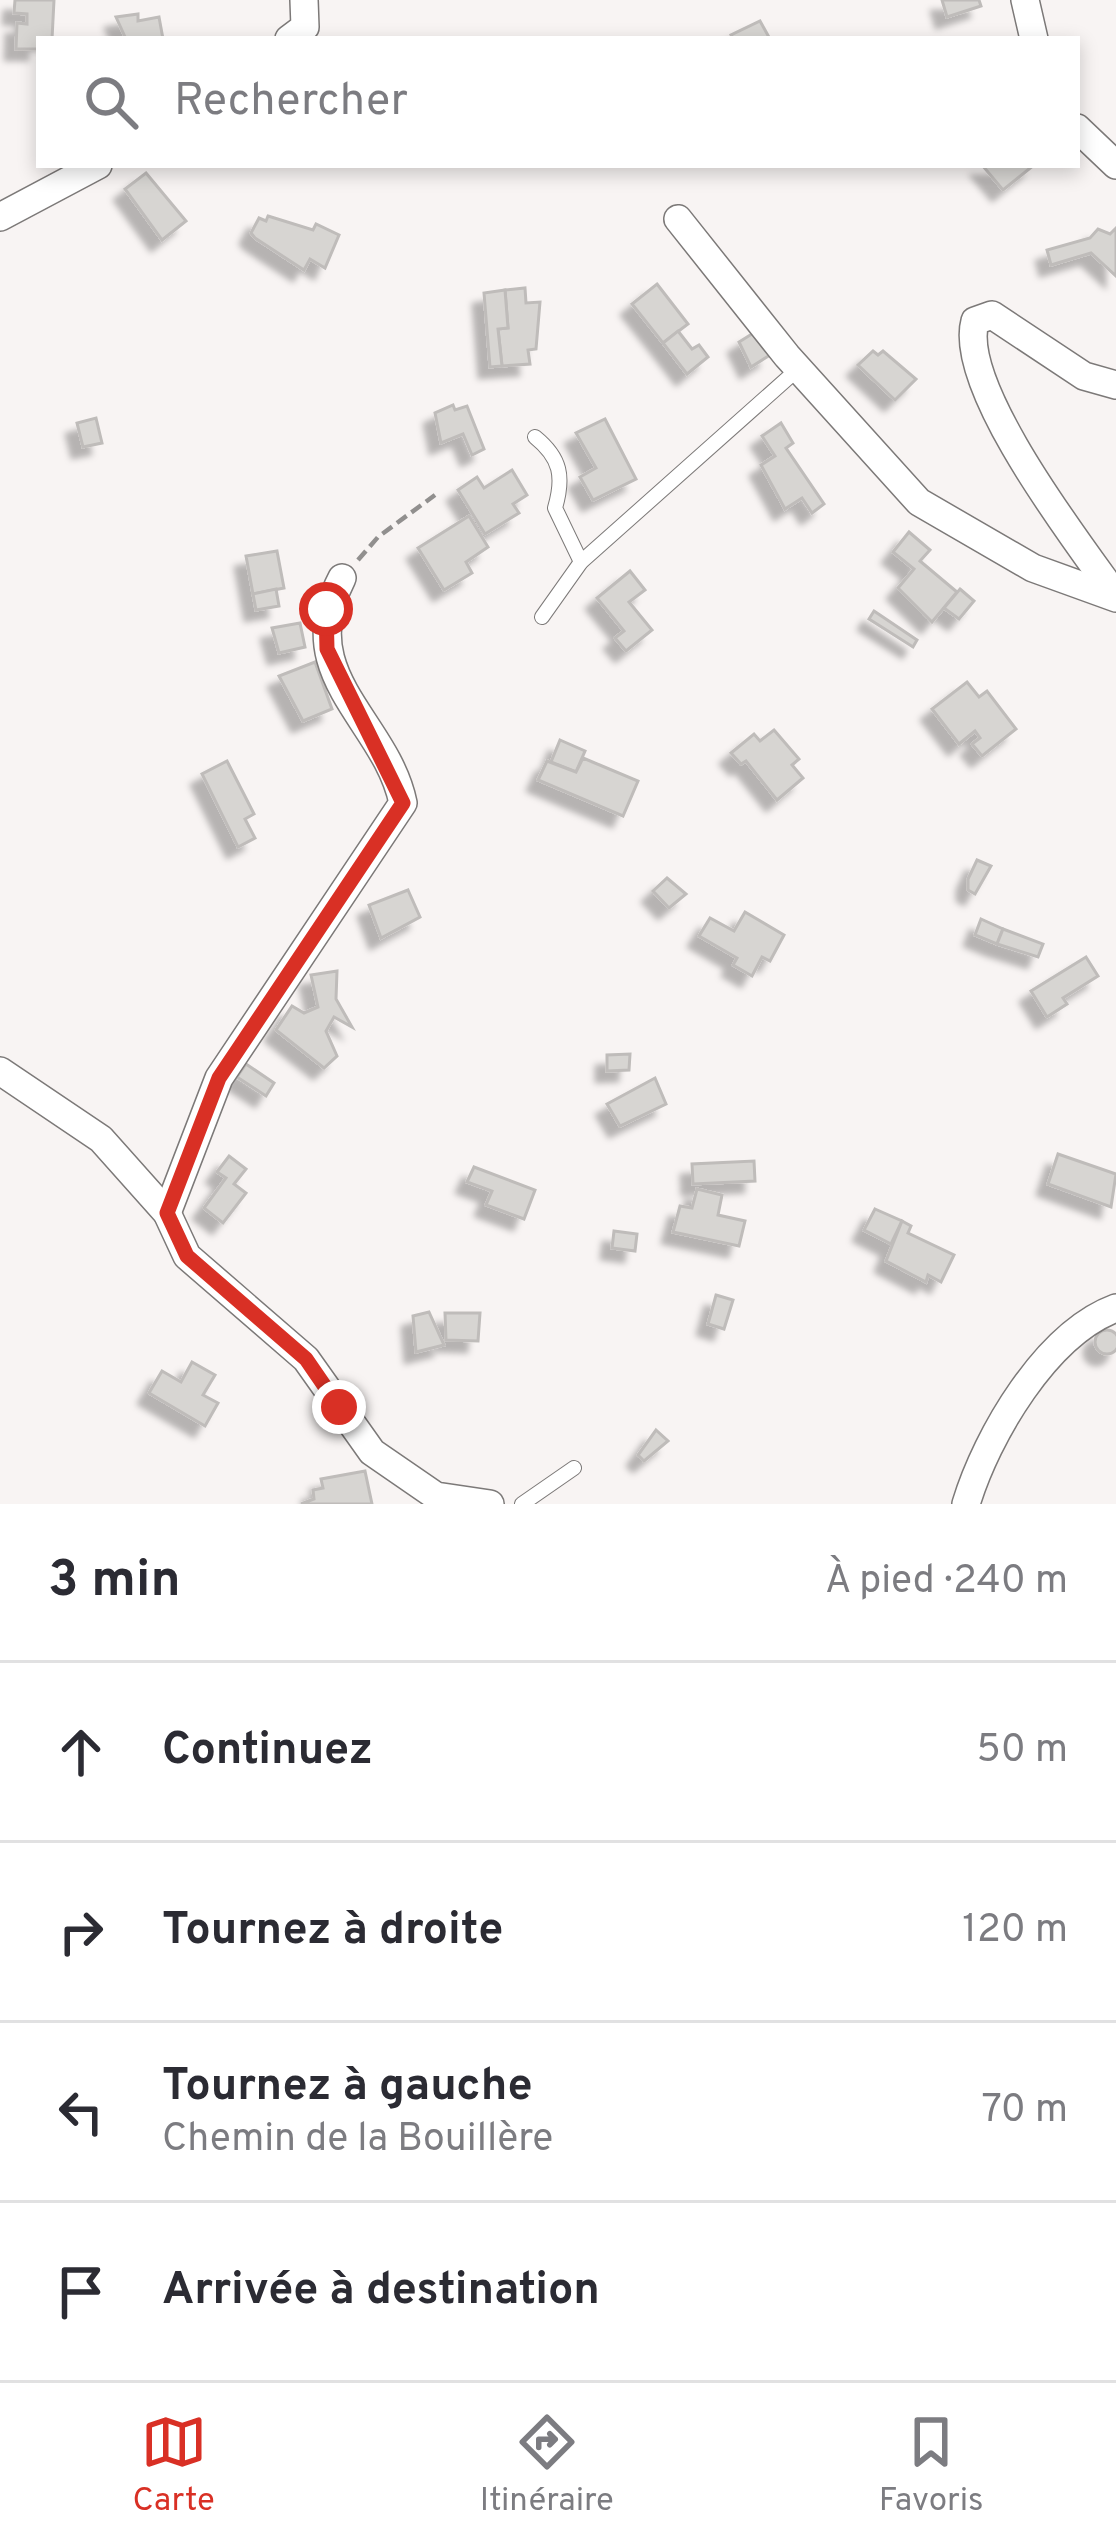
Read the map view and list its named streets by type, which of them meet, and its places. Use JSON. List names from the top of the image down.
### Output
{
  "page": {
    "search": "Rechercher",
    "heading": ["3 min", "À pied · 240 m"],
    "list": [
      ["Continuez", "50 m"],
      ["Tournez à droite", "120 m"],
      ["Tournez à gauche", "Chemin de la Bouillère", "70 m"],
      "Arrivée à destination"
    ],
    "nav": ["Carte", "Itinéraire", "Favoris"]
  }
}
